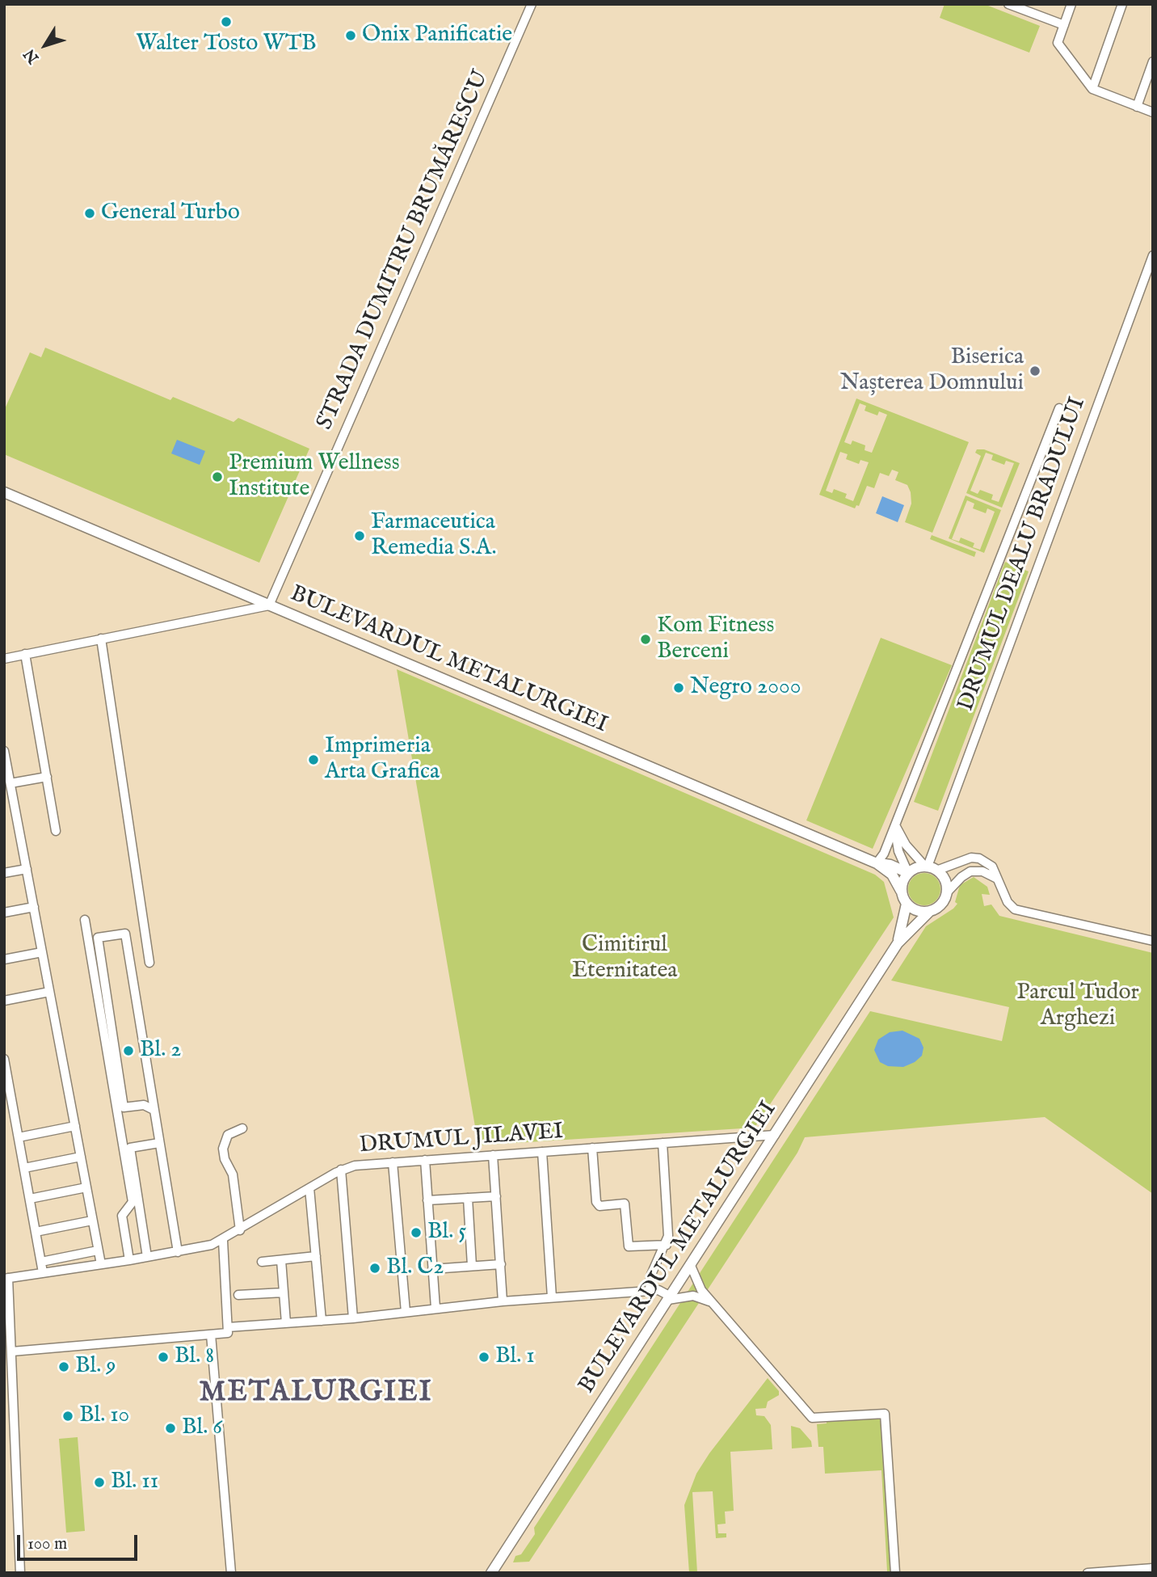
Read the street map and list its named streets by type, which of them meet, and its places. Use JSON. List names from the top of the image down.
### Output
{
  "streets": {
    "main road": ["BULEVARDUL METALURGIEI"],
    "street": ["STRADA DUMITRU BRUMĂRESCU", "DRUMUL DEALU BRADULUI", "DRUMUL JILAVEI"]
  },
  "crossings": [
    ["STRADA DUMITRU BRUMĂRESCU", "BULEVARDUL METALURGIEI"],
    ["DRUMUL DEALU BRADULUI", "BULEVARDUL METALURGIEI"],
    ["BULEVARDUL METALURGIEI", "DRUMUL JILAVEI"]
  ],
  "districts": ["METALURGIEI"],
  "parks": ["Cimitirul Eternitatea", "Parcul Tudor Arghezi"],
  "places": [
    "Walter Tosto WTB",
    "Onix Panificatie",
    "General Turbo",
    "Biserica Nașterea Domnului",
    "Premium Wellness Institute",
    "Farmaceutica Remedia S.A.",
    "Kom Fitness Berceni",
    "Negro 2000",
    "Imprimeria Arta Grafica",
    "Bl. 2",
    "Bl. 5",
    "Bl. C2",
    "Bl. 8",
    "Bl. 1",
    "Bl. 9",
    "Bl. 10",
    "Bl. 6",
    "Bl. 11"
  ],
  "scale_bar": "100 m",
  "north": "bottom left"
}
